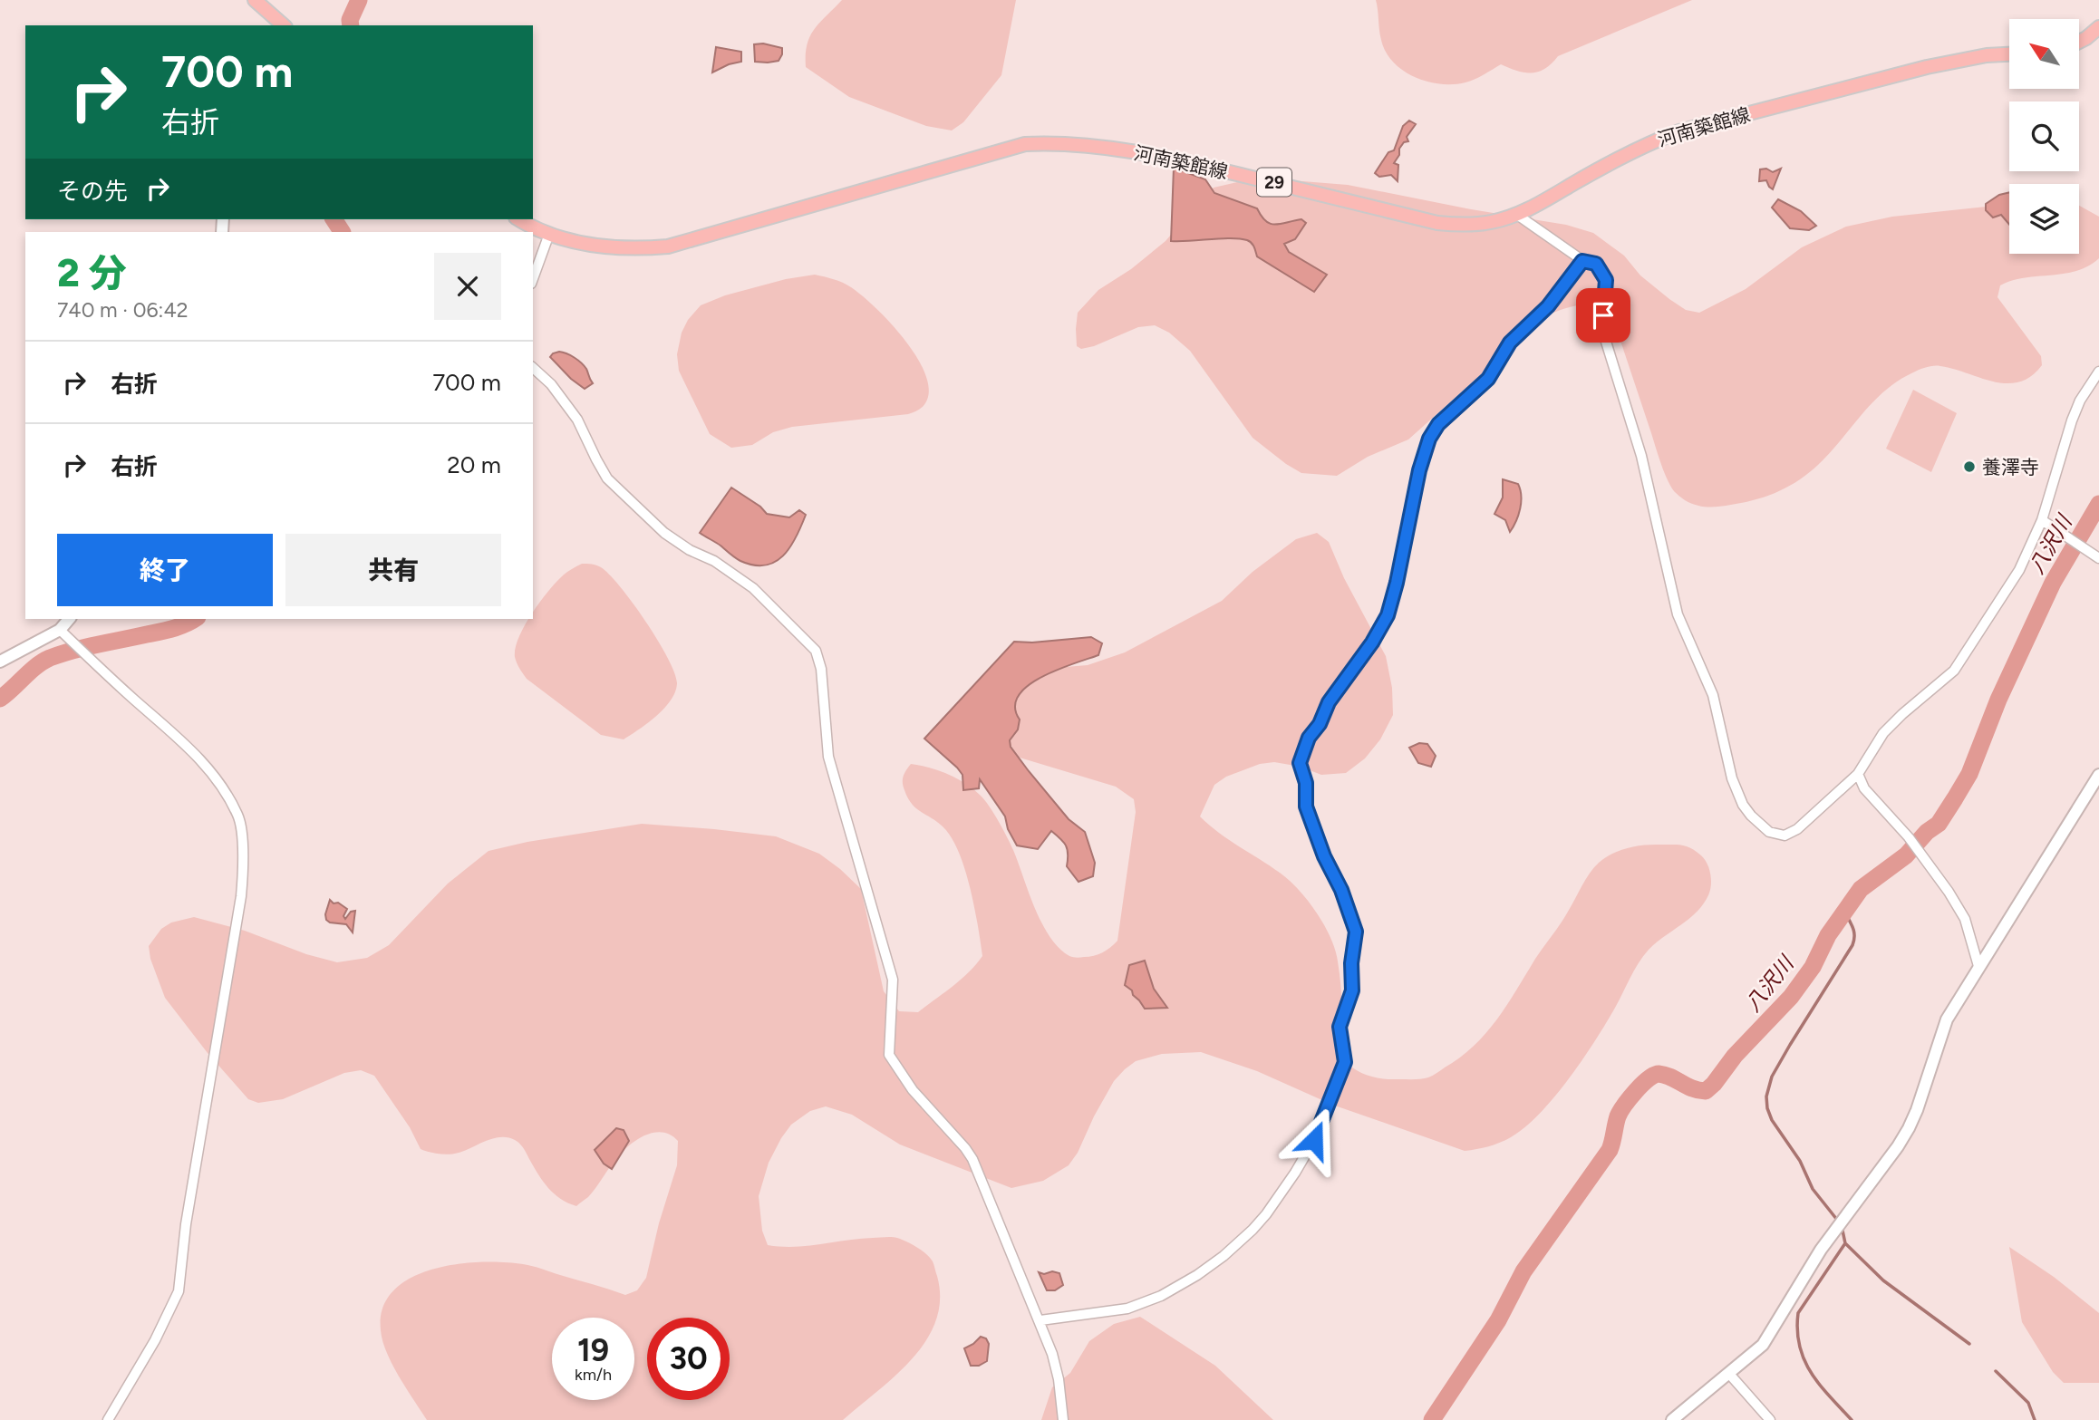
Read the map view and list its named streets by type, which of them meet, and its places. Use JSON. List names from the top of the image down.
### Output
{
  "streets": {
    "main road": ["河南築館線", "29"]
  },
  "water": ["八沢川"],
  "places": ["養澤寺"],
  "north": "top left",
  "page": {
    "turn": ["700 m", "右折"],
    "then": "その先",
    "heading": ["2 分", "740 m · 06:42"],
    "list": [
      {
        "name": "右折",
        "value": "700 m"
      },
      {
        "name": "右折",
        "value": "20 m"
      }
    ],
    "buttons": ["終了", "共有"],
    "speed": "19 km/h",
    "limit": "30"
  }
}
